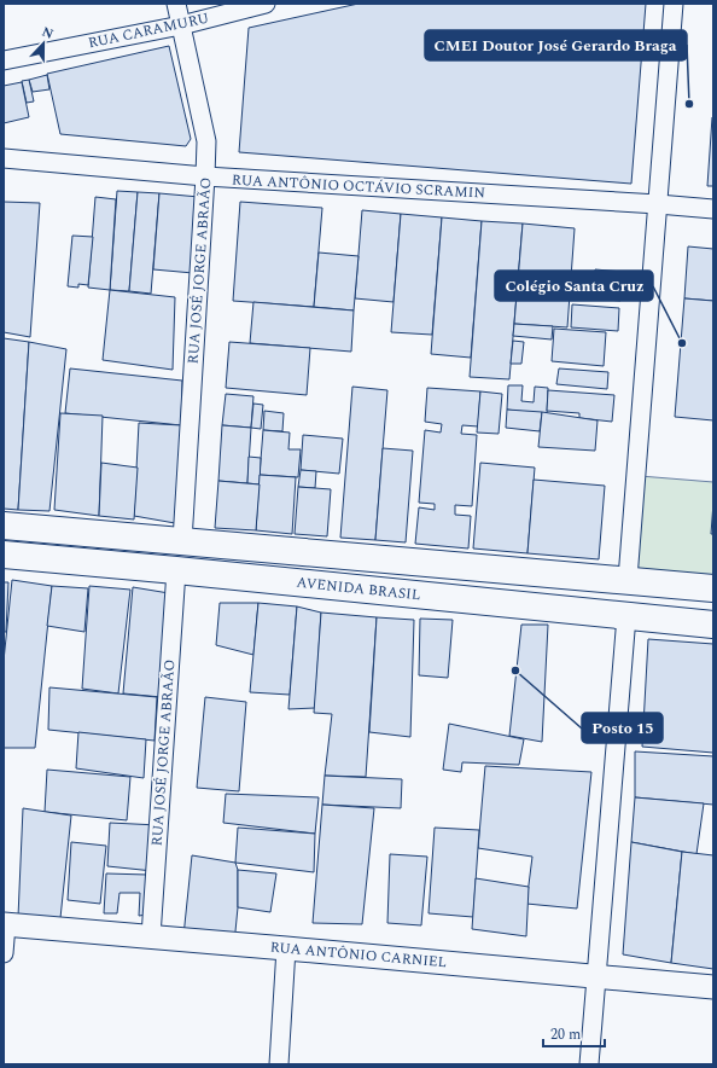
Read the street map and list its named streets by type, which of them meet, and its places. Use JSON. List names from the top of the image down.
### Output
{
  "streets": {
    "main road": ["AVENIDA BRASIL"],
    "street": [
      "RUA CARAMURU",
      "RUA ANTÔNIO OCTÁVIO SCRAMIN",
      "RUA JOSÉ JORGE ABRAÃO",
      "RUA ANTÔNIO CARNIEL"
    ]
  },
  "crossings": [
    ["RUA CARAMURU", "RUA JOSÉ JORGE ABRAÃO"],
    ["RUA ANTÔNIO OCTÁVIO SCRAMIN", "RUA JOSÉ JORGE ABRAÃO"],
    ["RUA JOSÉ JORGE ABRAÃO", "AVENIDA BRASIL"],
    ["RUA JOSÉ JORGE ABRAÃO", "RUA ANTÔNIO CARNIEL"]
  ],
  "places": ["CMEI Doutor José Gerardo Braga", "Colégio Santa Cruz", "Posto 15"],
  "scale_bar": "20 m",
  "north": "top"
}
